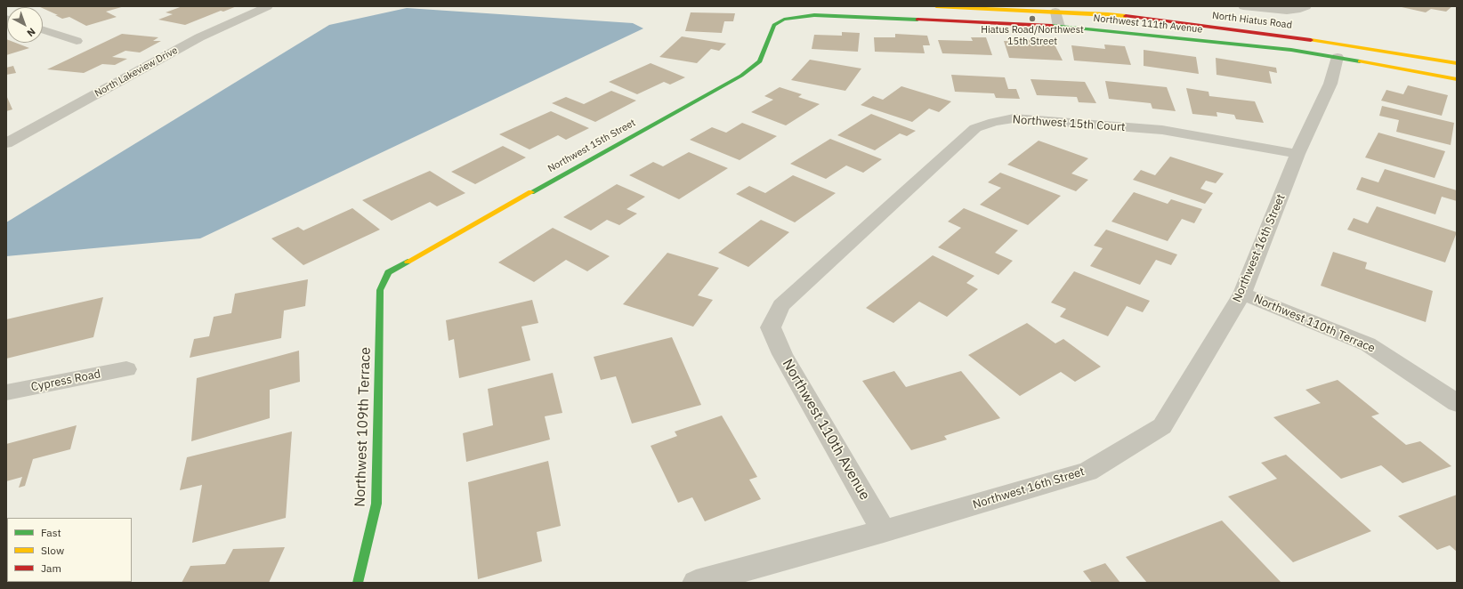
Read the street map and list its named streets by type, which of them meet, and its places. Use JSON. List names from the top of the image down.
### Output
{
  "streets": {
    "street": [
      "North Hiatus Road",
      "Northwest 111th Avenue",
      "North Lakeview Drive",
      "Northwest 15th Court",
      "Northwest 15th Street",
      "Northwest 16th Street",
      "Northwest 110th Terrace",
      "Cypress Road",
      "Northwest 109th Terrace",
      "Northwest 110th Avenue"
    ]
  },
  "crossings": [
    ["Northwest 111th Avenue", "Northwest 15th Street"],
    ["Northwest 111th Avenue", "Northwest 16th Street"],
    ["Northwest 15th Court", "Northwest 16th Street"],
    ["Northwest 15th Court", "Northwest 110th Avenue"],
    ["Northwest 15th Street", "Northwest 109th Terrace"],
    ["Northwest 16th Street", "Northwest 110th Terrace"],
    ["Northwest 16th Street", "Northwest 110th Avenue"]
  ],
  "places": ["Hiatus Road/Northwest 15th Street"],
  "legend": ["Fast", "Slow", "Jam"],
  "north": "bottom right"
}
